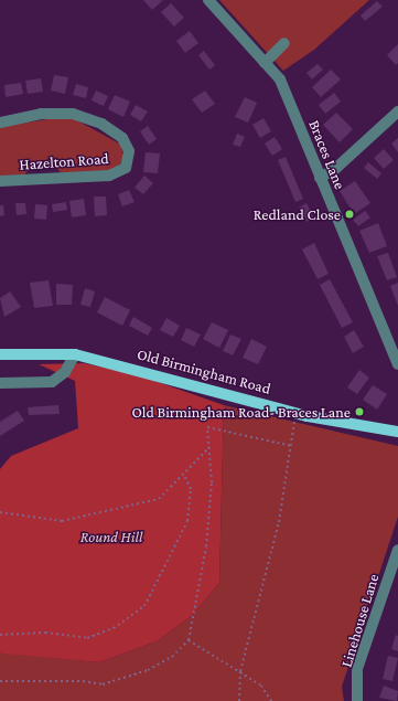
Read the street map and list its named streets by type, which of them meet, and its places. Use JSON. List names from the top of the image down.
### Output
{
  "streets": {
    "main road": ["Old Birmingham Road"],
    "street": ["Braces Lane", "Hazelton Road", "Linehouse Lane"]
  },
  "parks": ["Round Hill"],
  "places": ["Redland Close", "Old Birmingham Road- Braces Lane"]
}
